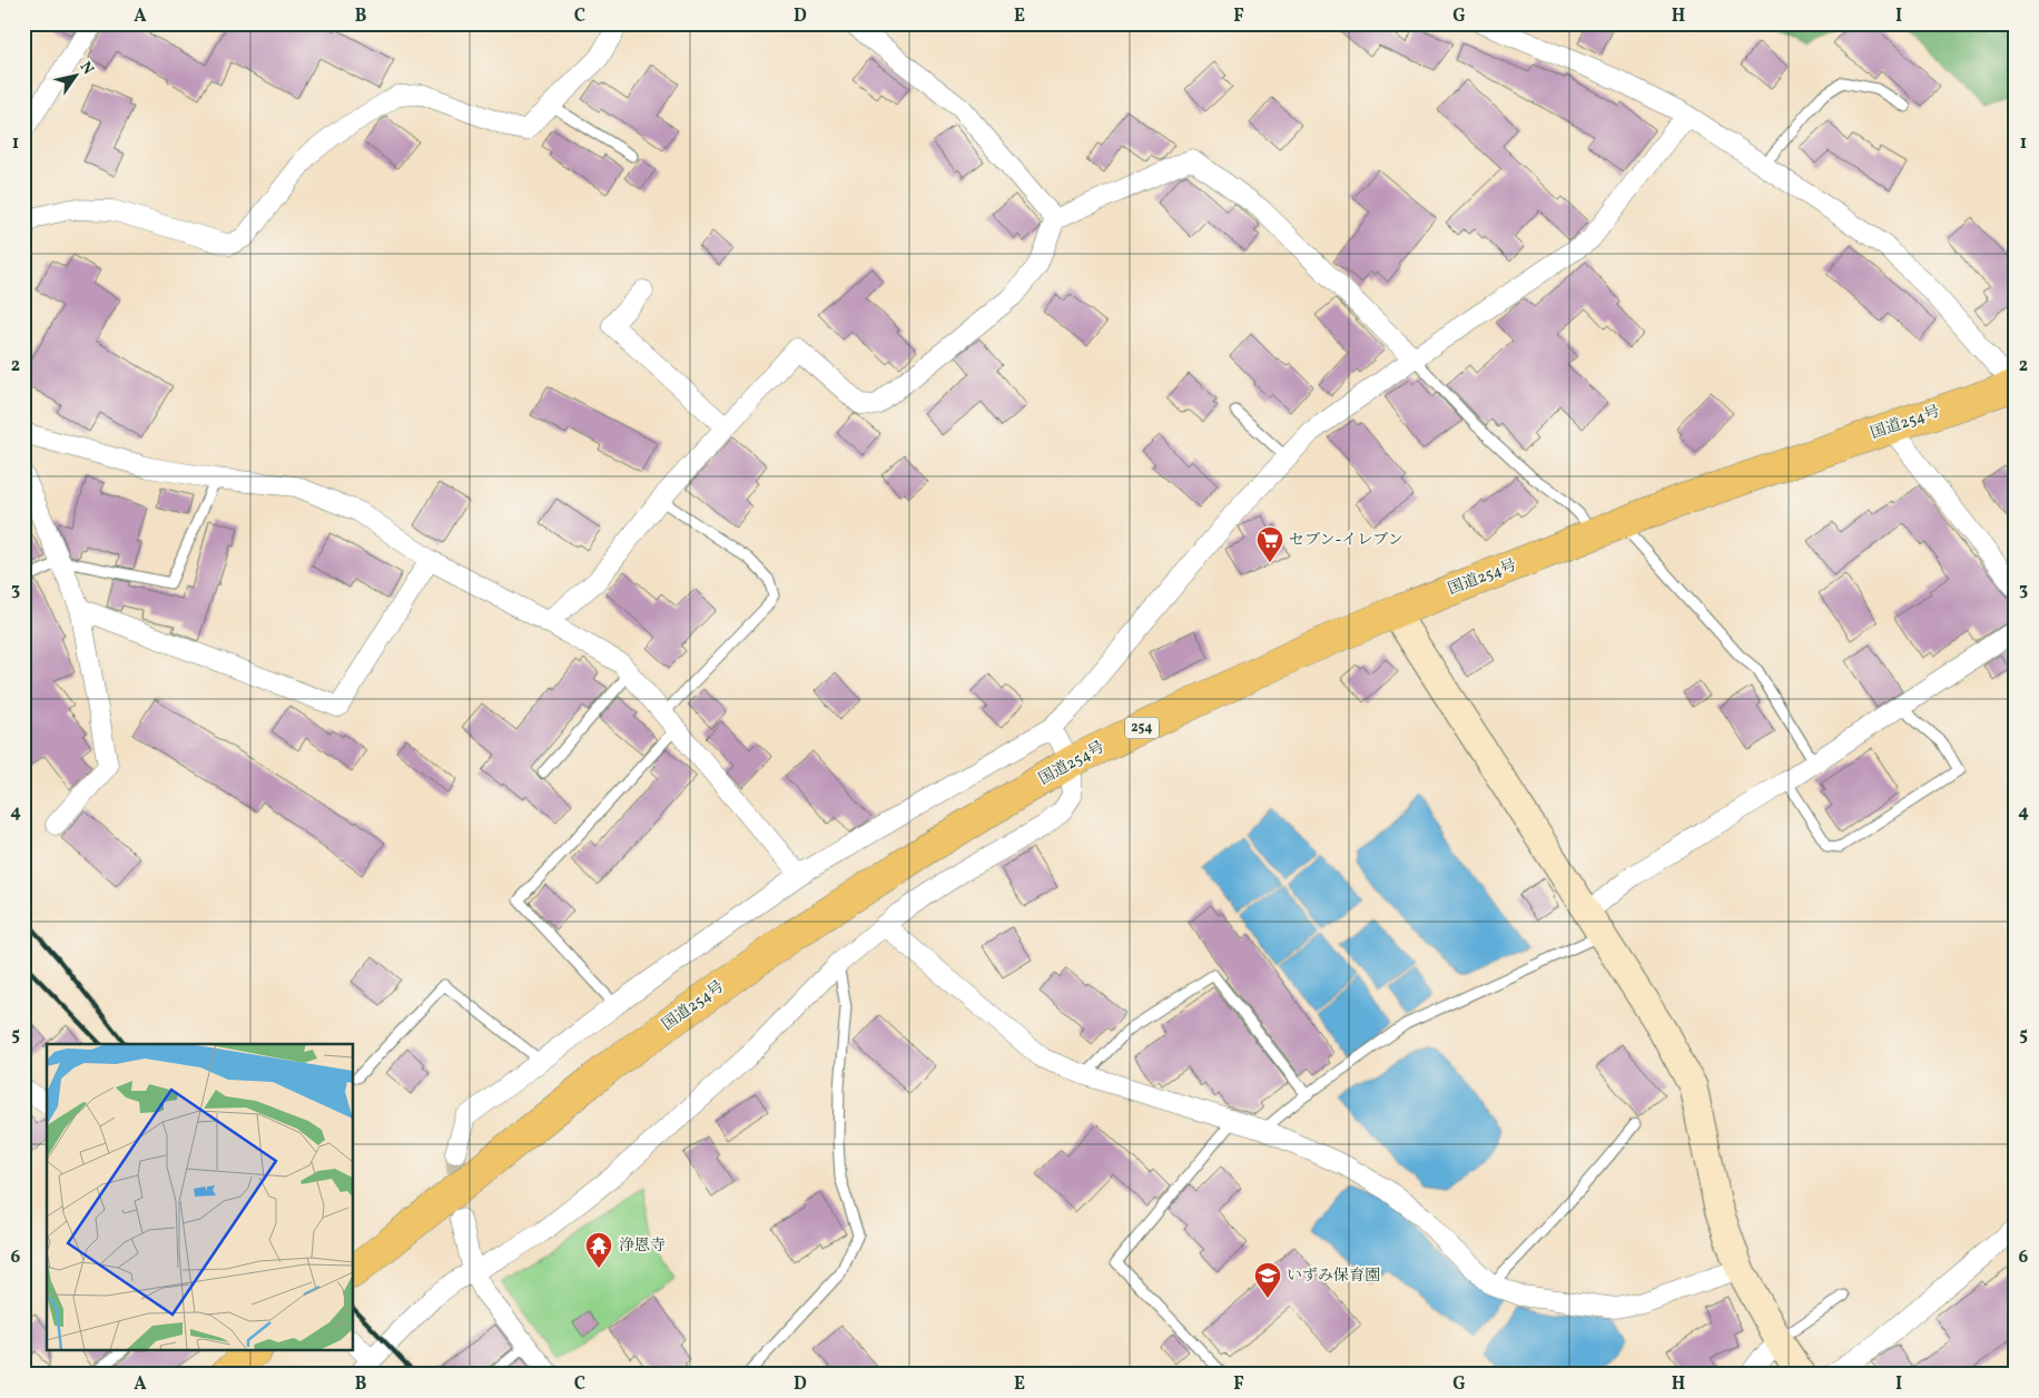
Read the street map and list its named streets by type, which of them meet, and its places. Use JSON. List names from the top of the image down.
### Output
{
  "streets": {
    "highway": ["国道254号", "254"]
  },
  "places": {
    "supermarket": ["セブン-イレブン"],
    "temple": ["浄恩寺"],
    "school or university": ["いずみ保育園"]
  },
  "north": "top right",
  "grid": {
    "columns": [
      "A",
      "B",
      "C",
      "D",
      "E",
      "F",
      "G",
      "H",
      "I"
    ],
    "rows": [
      "1",
      "2",
      "3",
      "4",
      "5",
      "6"
    ]
  }
}
